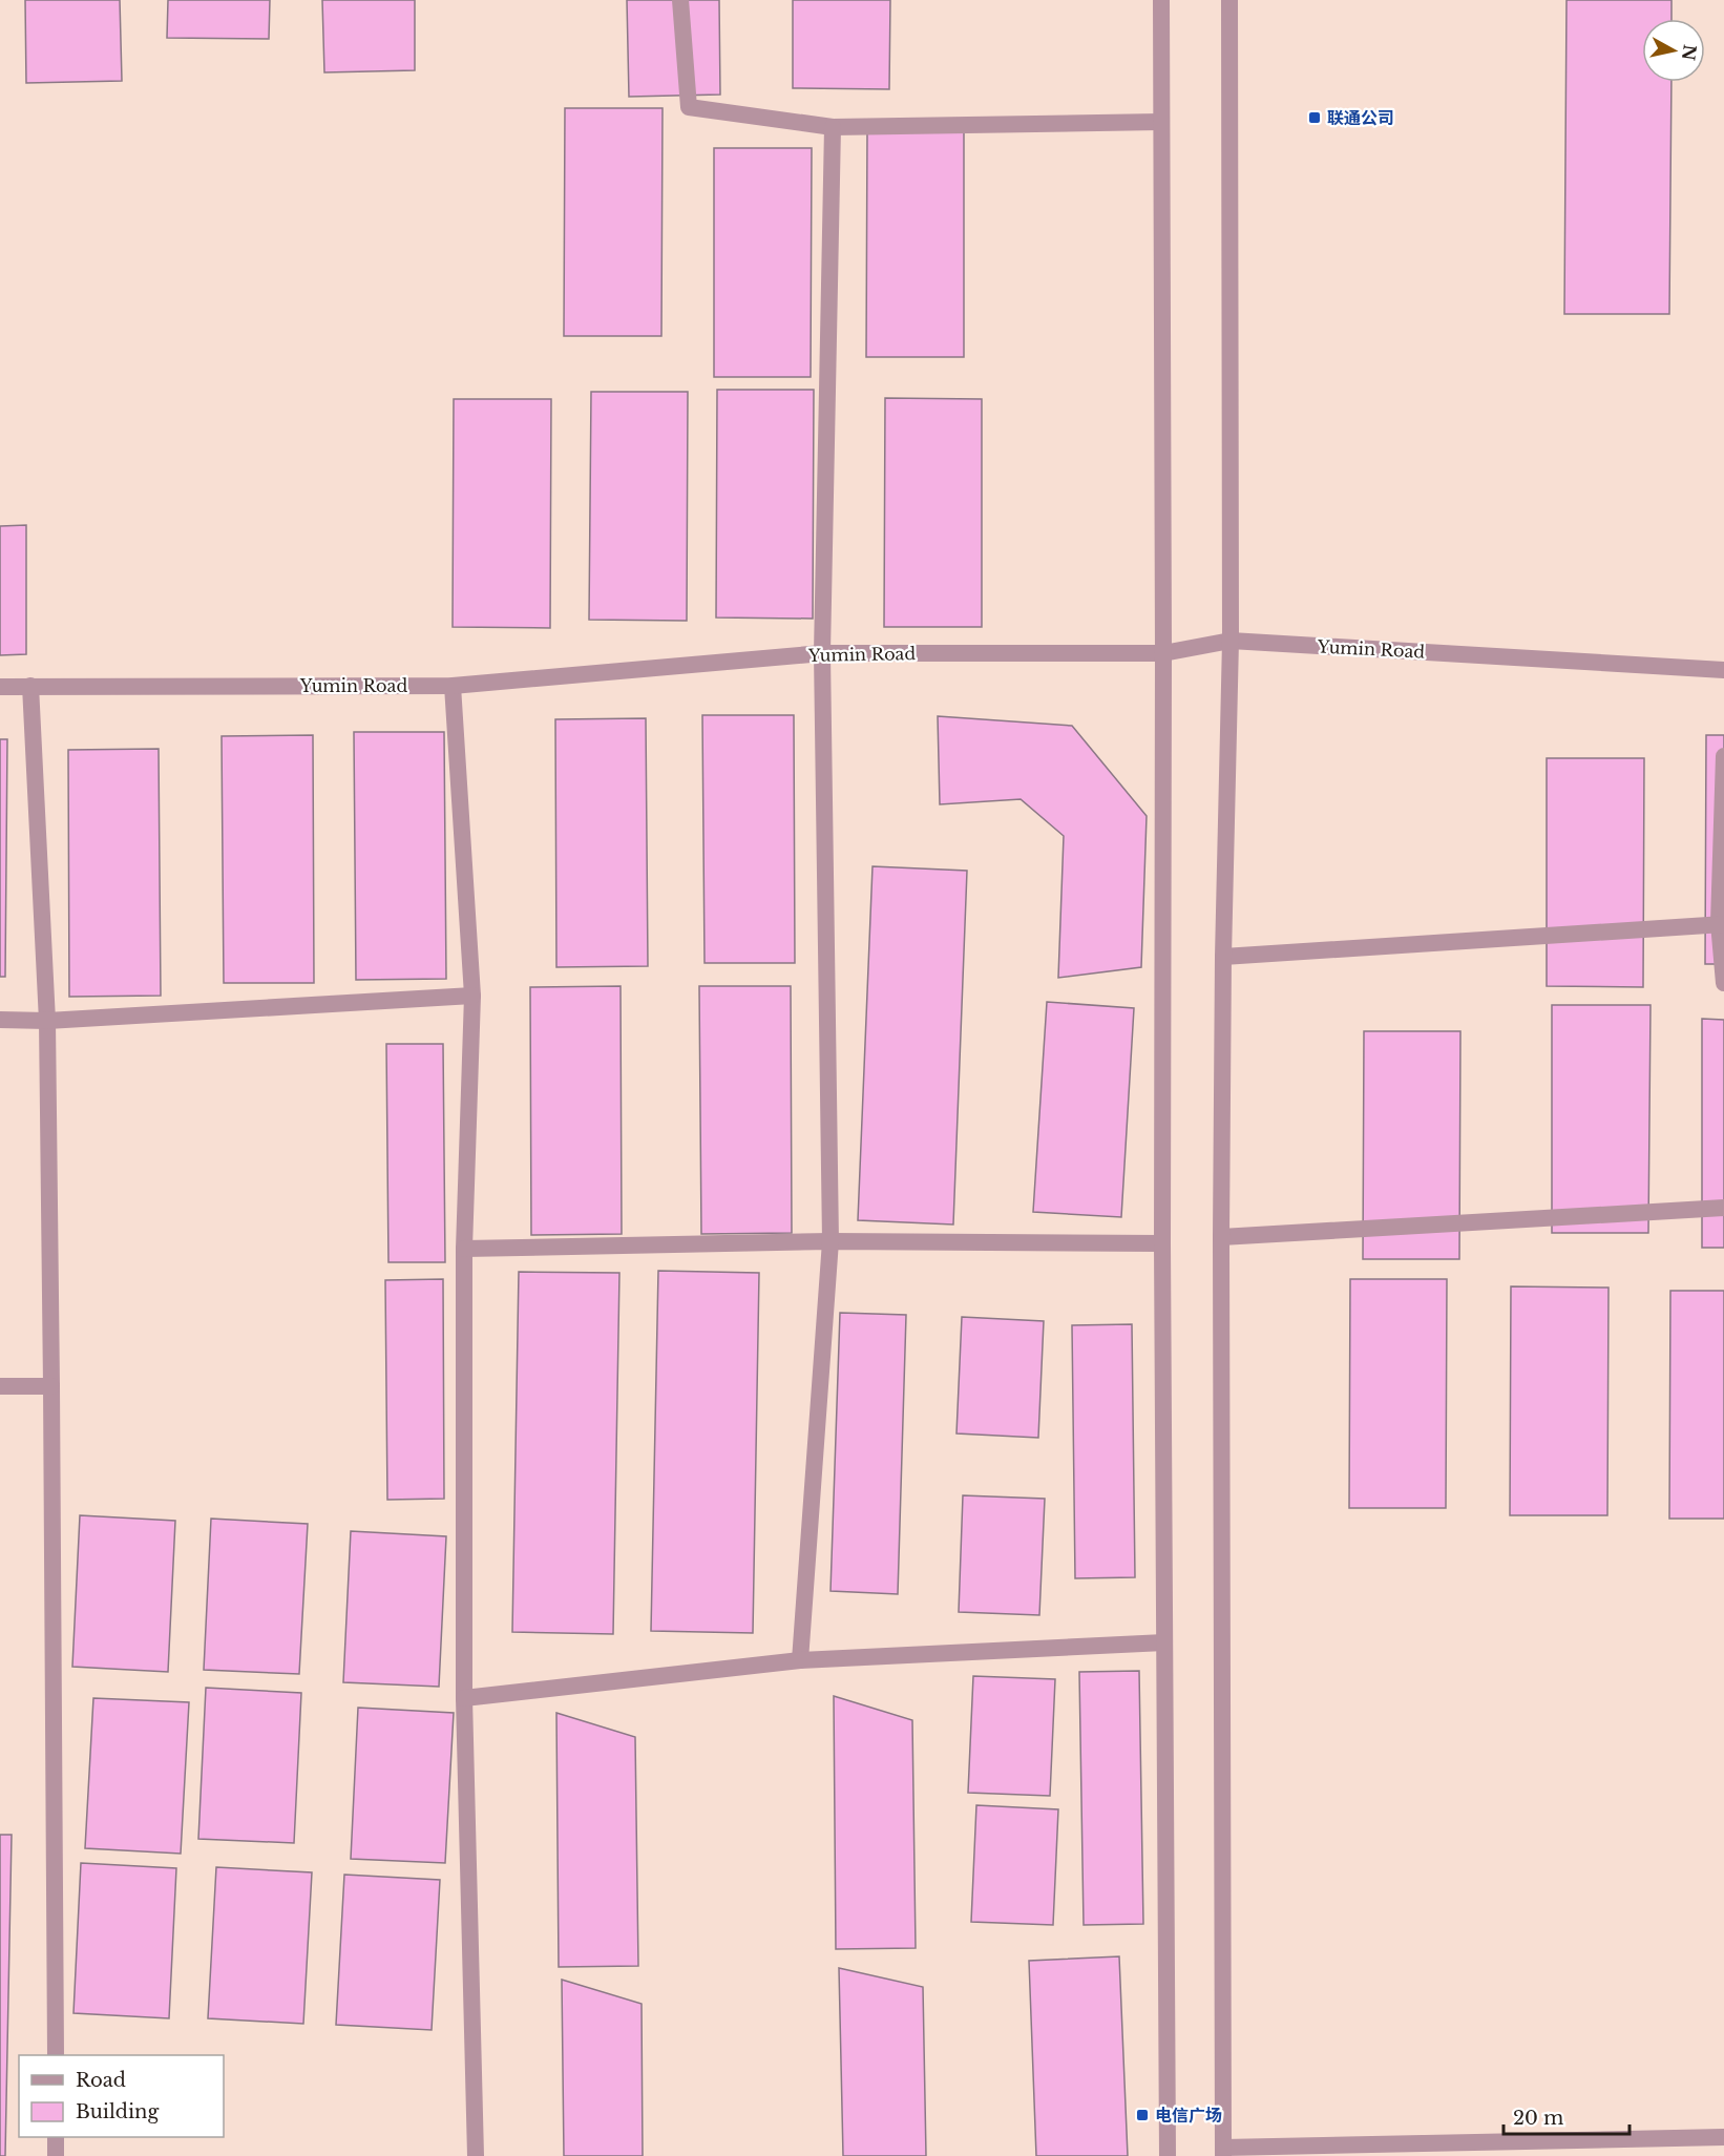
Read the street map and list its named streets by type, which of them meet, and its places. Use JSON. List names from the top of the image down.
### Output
{
  "streets": {
    "street": ["Yumin Road"]
  },
  "places": {
    "transit": ["联通公司", "电信广场"]
  },
  "legend": ["Road", "Building"],
  "scale_bar": "20 m",
  "north": "right"
}
